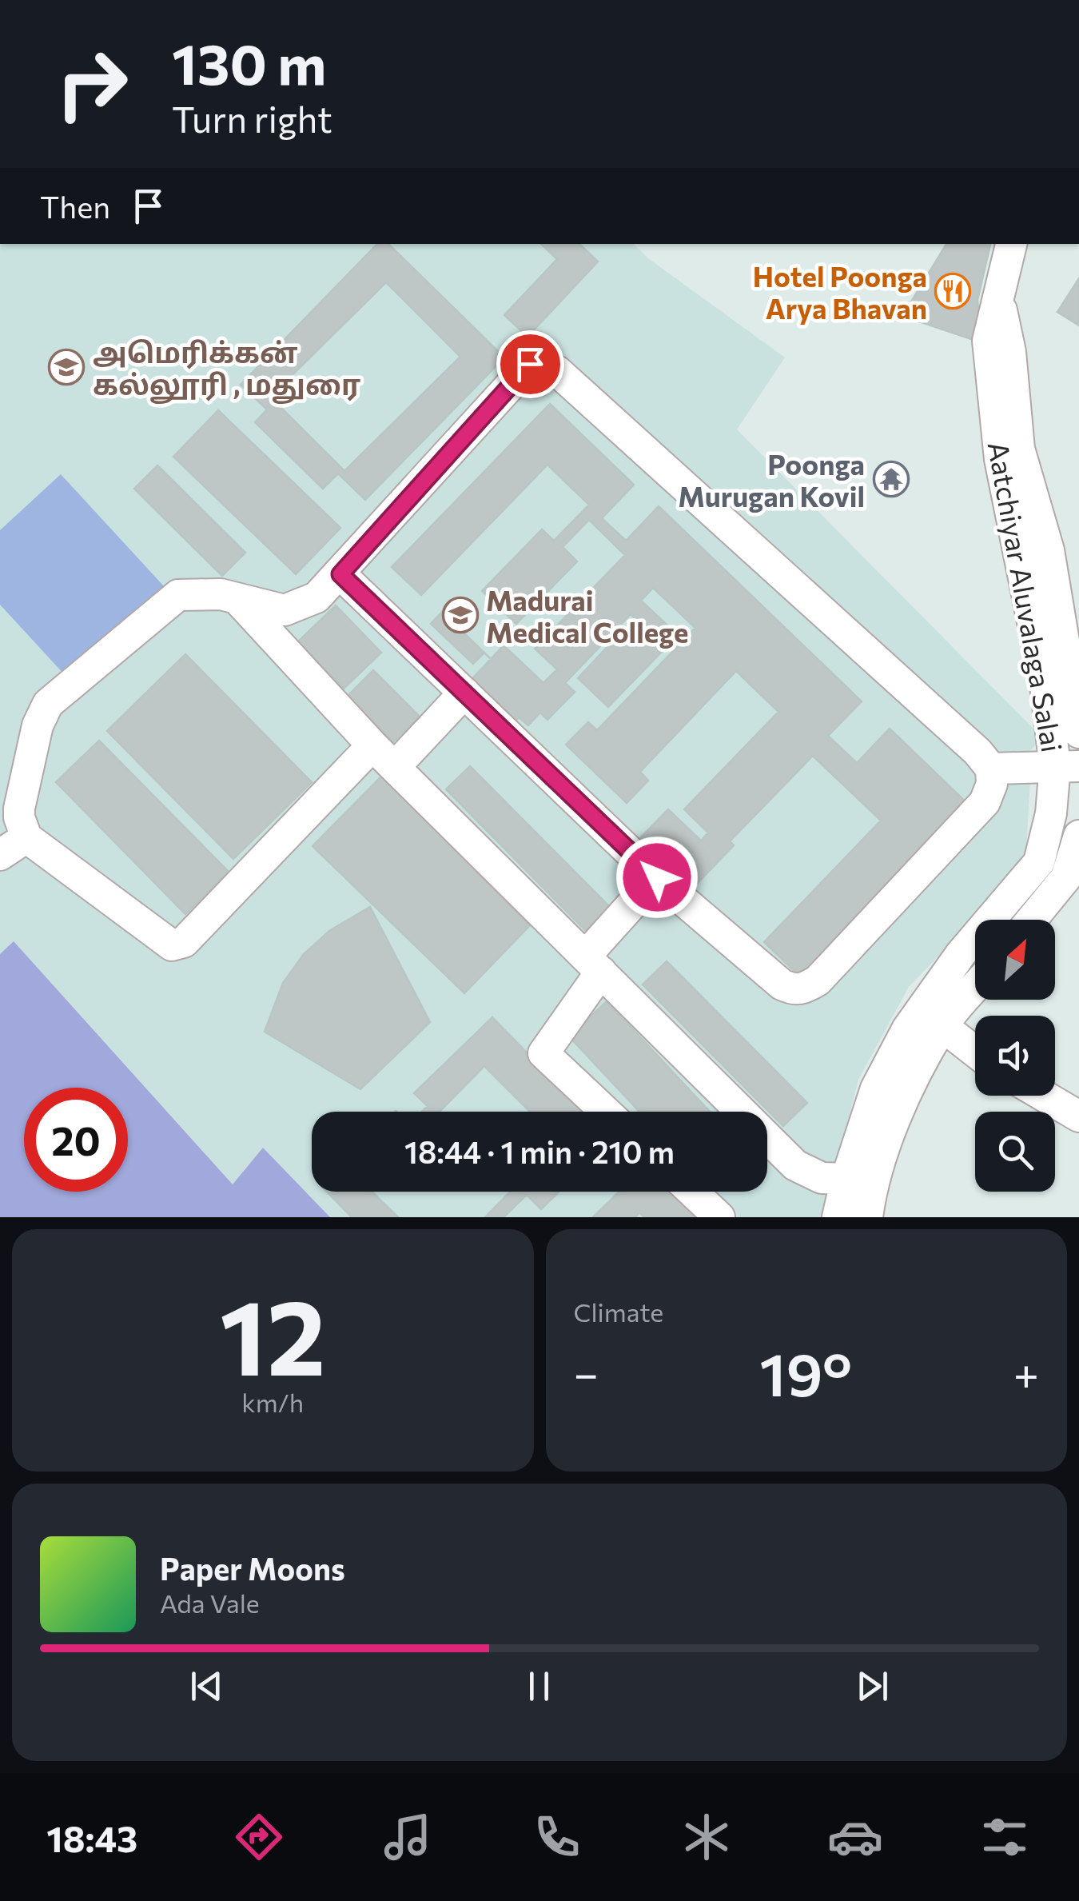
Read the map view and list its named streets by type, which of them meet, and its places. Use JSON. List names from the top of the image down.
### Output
{
  "streets": {
    "street": ["Aatchiyar Aluvalaga Salai"]
  },
  "places": {
    "restaurant": ["Hotel Poonga Arya Bhavan"],
    "school or university": ["அமெரிக்கன் கல்லூரி , மதுரை", "Madurai Medical College"],
    "temple": ["Poonga Murugan Kovil"]
  },
  "north": "top right",
  "page": {
    "turn": ["130 m", "Turn right"],
    "then": "Then",
    "limit": "20",
    "trip": "18:44 · 1 min · 210 m",
    "tile": [
      ["12", "km/h"],
      "Climate"
    ],
    "heat": ["−", "19°", "+"],
    "song": ["Paper Moons", "Ada Vale"],
    "tabs": "18:43"
  }
}
